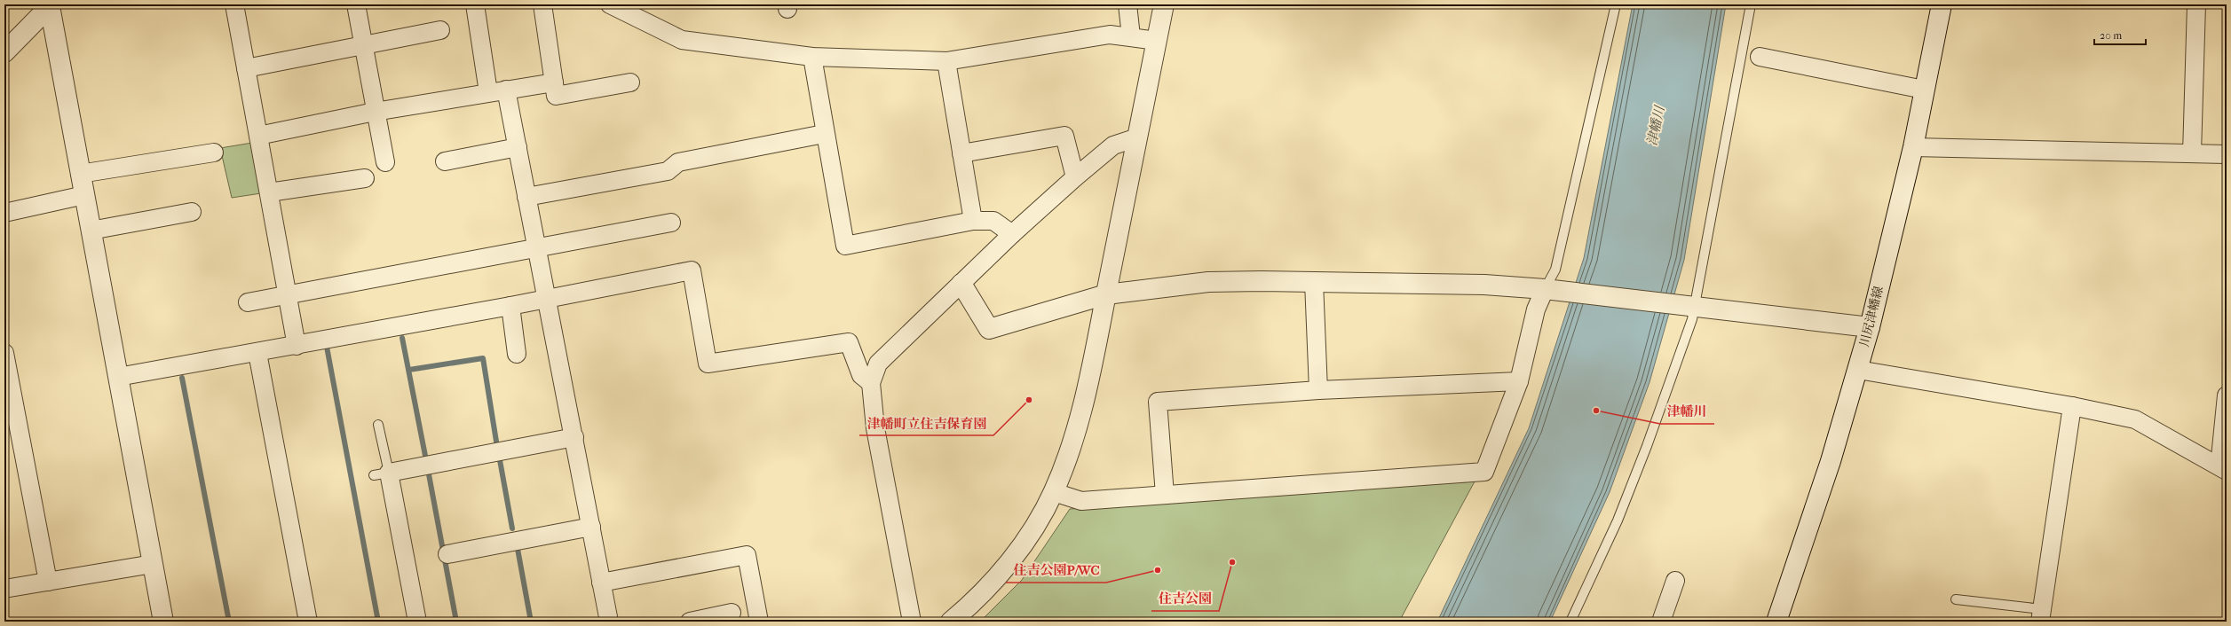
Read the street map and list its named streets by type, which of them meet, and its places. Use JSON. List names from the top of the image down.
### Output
{
  "streets": {
    "street": ["川尻津幡線"]
  },
  "water": ["津幡川"],
  "places": [
    "津幡町立住吉保育園",
    "津幡川",
    "住吉公園",
    "住吉公園P/WC"
  ],
  "scale_bar": "20 m"
}
